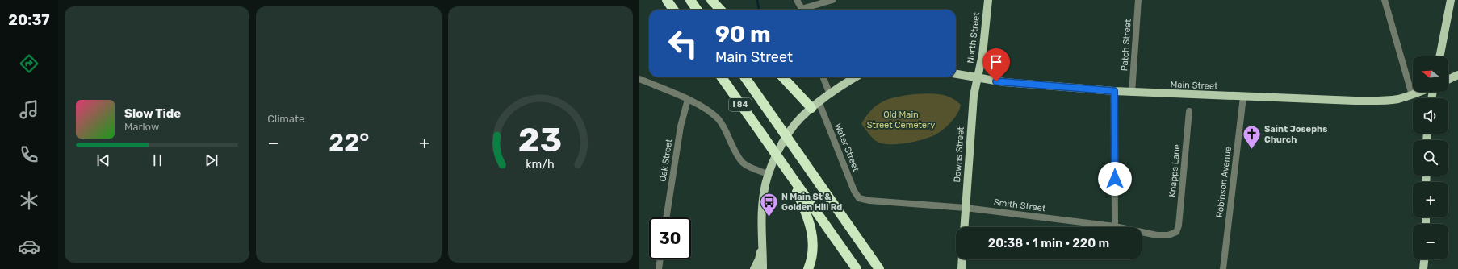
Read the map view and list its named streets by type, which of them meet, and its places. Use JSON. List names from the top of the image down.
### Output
{
  "streets": {
    "highway": ["I 84"],
    "main road": ["North Street", "Main Street", "Downs Street"],
    "street": [
      "Patch Street",
      "Water Street",
      "Oak Street",
      "Knapps Lane",
      "Robinson Avenue",
      "Smith Street"
    ]
  },
  "crossings": [
    ["North Street", "Main Street"],
    ["North Street", "Downs Street"],
    ["Patch Street", "Main Street"],
    ["Main Street", "Downs Street"],
    ["Main Street", "Robinson Avenue"],
    ["Water Street", "Smith Street"],
    ["Downs Street", "Smith Street"],
    ["Knapps Lane", "Smith Street"]
  ],
  "parks": ["Old Main Street Cemetery"],
  "places": {
    "church": ["Saint Josephs Church"],
    "bus stop": ["N Main St & Golden Hill Rd"]
  },
  "north": "left",
  "page": {
    "tabs": "20:37",
    "tile": "Climate",
    "turn": ["90 m", "Main Street"],
    "map_buttons": ["+", "−"],
    "song": ["Slow Tide", "Marlow"],
    "heat": ["−", "22°", "+"],
    "limit": "30",
    "trip": "20:38 · 1 min · 220 m",
    "gauge": ["23", "km/h"]
  }
}
